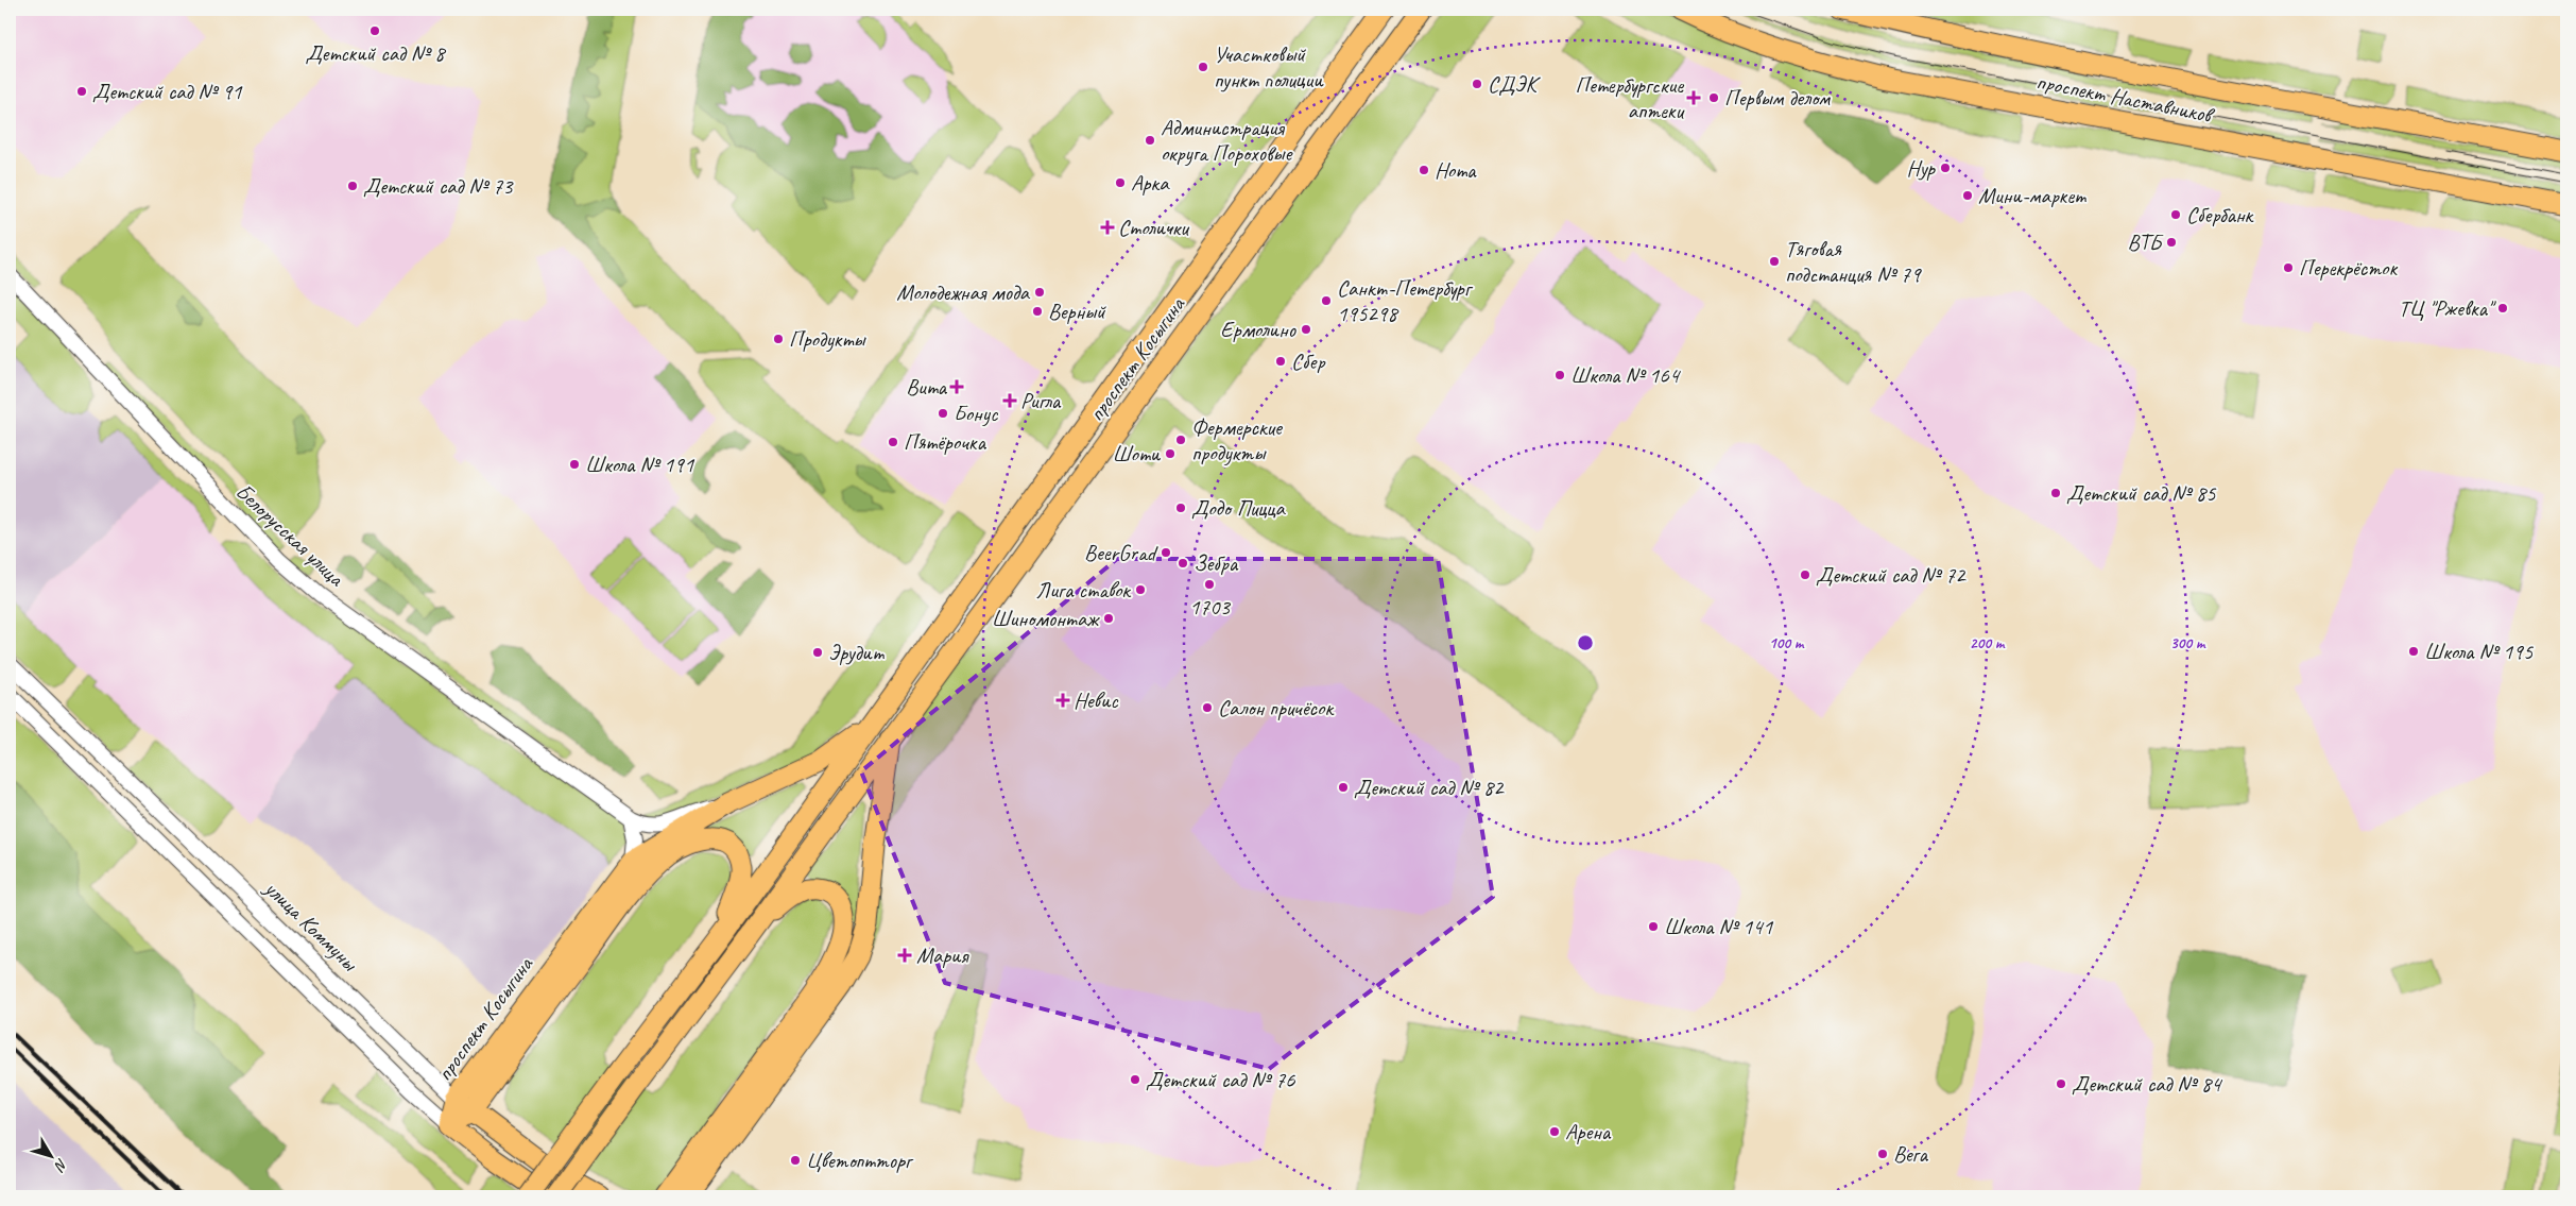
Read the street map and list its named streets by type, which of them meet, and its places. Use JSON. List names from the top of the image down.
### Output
{
  "streets": {
    "main road": ["проспект Наставников", "проспект Косыгина", "улица Коммуны"],
    "street": ["Белорусская улица"]
  },
  "crossings": [
    ["проспект Косыгина", "Белорусская улица"],
    ["проспект Косыгина", "улица Коммуны"]
  ],
  "places": {
    "other": [
      "Детский сад № 8",
      "Участковый пункт полиции",
      "СДЭК",
      "Детский сад № 91",
      "Первым делом",
      "Администрация округа Пороховые",
      "Нур",
      "Нота",
      "Арка",
      "Детский сад № 73",
      "Мини-маркет",
      "Сбербанк",
      "ВТБ",
      "Тяговая подстанция № 79",
      "Перекрёсток",
      "Молодежная мода",
      "Санкт-Петербург 195298",
      "ТЦ \"Ржевка\"",
      "Верный",
      "Ермолино",
      "Продукты",
      "Сбер",
      "Школа № 164",
      "Бонус",
      "Фермерские продукты",
      "Пятёрочка",
      "Шоти",
      "Школа № 191",
      "Детский сад № 85",
      "Додо Пицца",
      "BeerGrad",
      "Зебра",
      "Детский сад № 72",
      "1703",
      "Лига ставок",
      "Шиномонтаж",
      "Школа № 195",
      "Эрудит",
      "Салон причёсок",
      "Детский сад № 82",
      "Школа № 141",
      "Детский сад № 76",
      "Детский сад № 84",
      "Арена",
      "Вега",
      "Цветоптторг"
    ],
    "health": [
      "Петербургские аптеки",
      "Столички",
      "Вита",
      "Ригла",
      "Невис",
      "Мария"
    ]
  },
  "north": "bottom right",
  "rings": ["100 m", "200 m", "300 m"]
}
